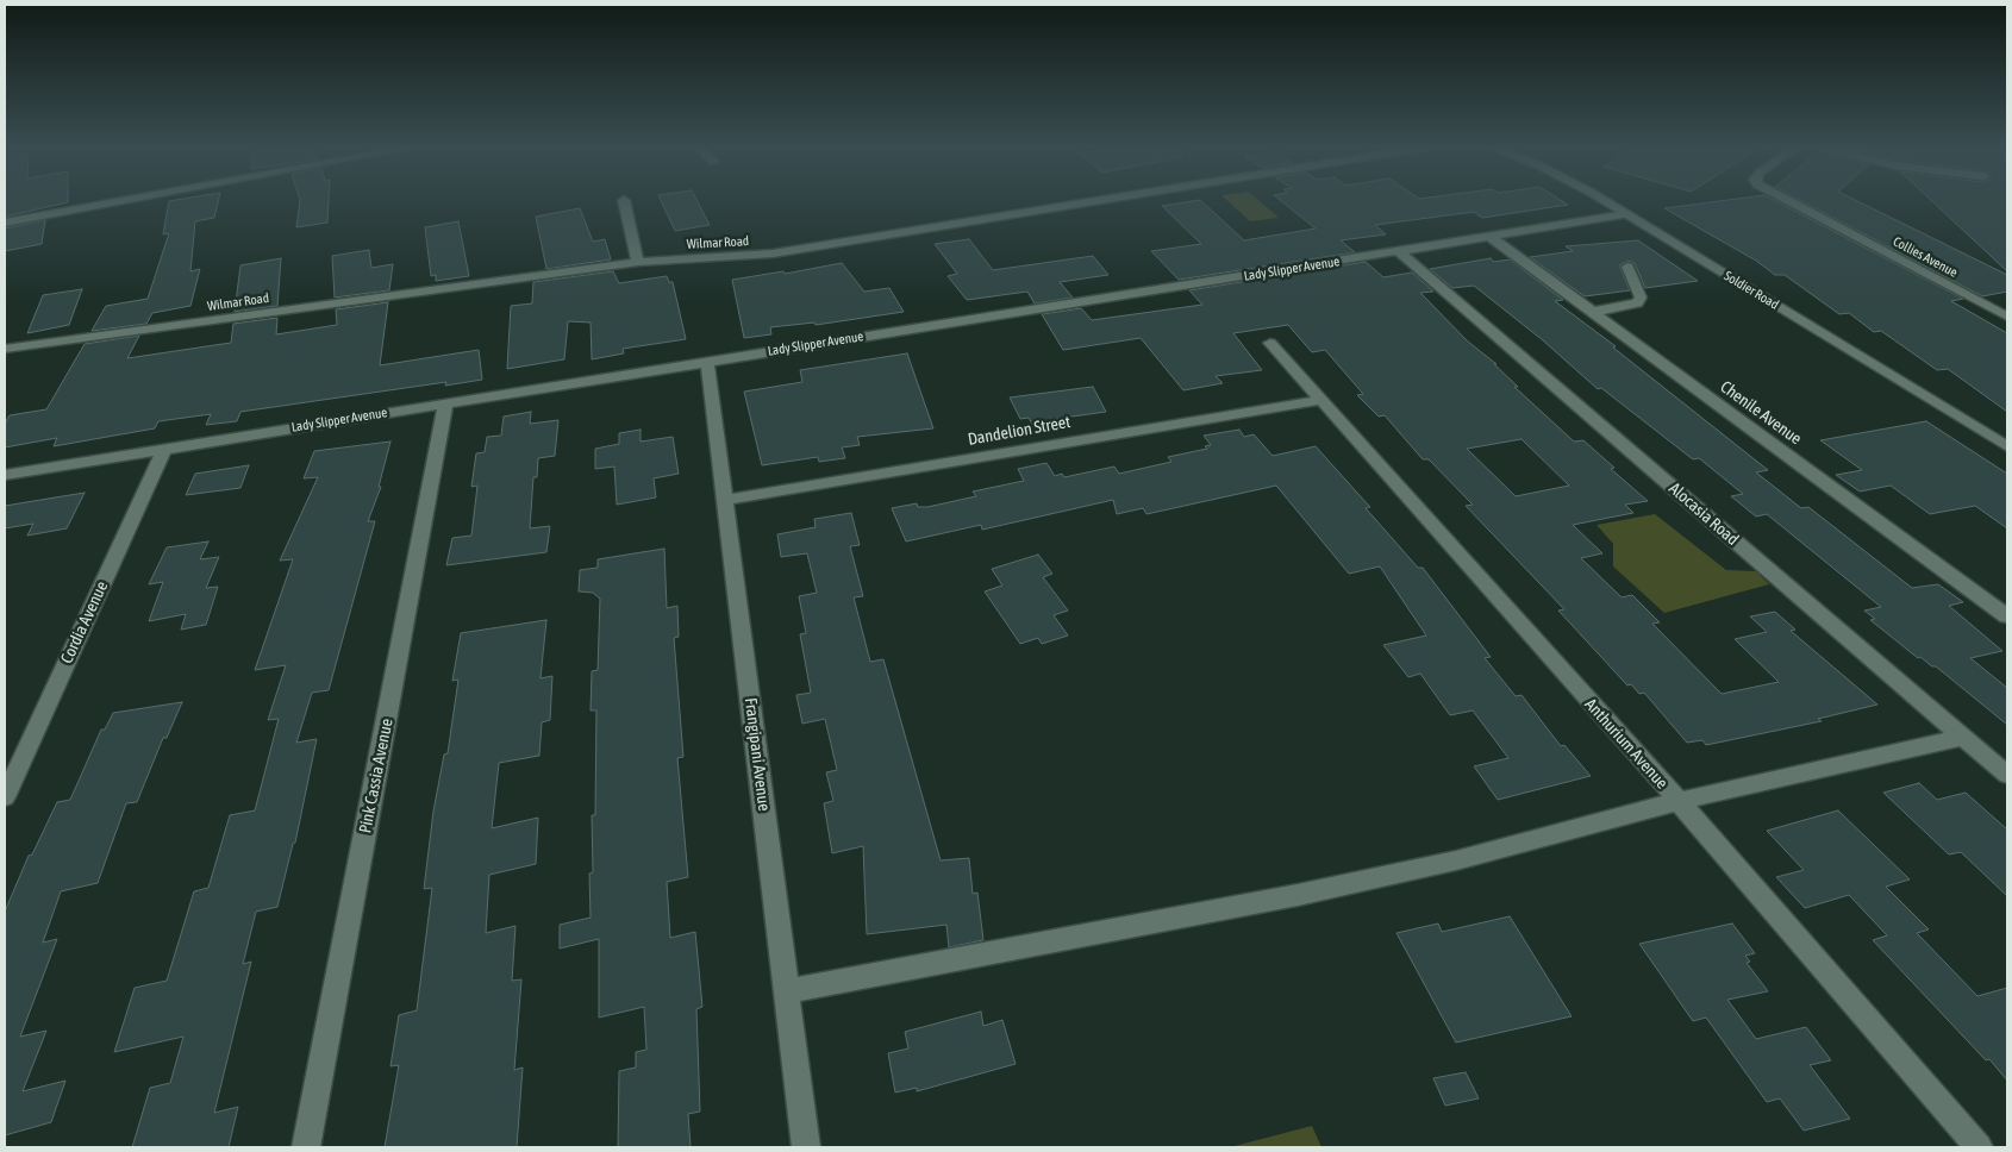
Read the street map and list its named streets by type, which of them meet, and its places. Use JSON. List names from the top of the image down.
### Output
{
  "streets": {
    "street": [
      "Wilmar Road",
      "Collies Avenue",
      "Lady Slipper Avenue",
      "Soldier Road",
      "Chenile Avenue",
      "Dandelion Street",
      "Alocasia Road",
      "Cordia Avenue",
      "Anthurium Avenue",
      "Frangipani Avenue",
      "Pink Cassia Avenue"
    ]
  },
  "crossings": [
    ["Lady Slipper Avenue", "Soldier Road"],
    ["Lady Slipper Avenue", "Chenile Avenue"],
    ["Lady Slipper Avenue", "Alocasia Road"],
    ["Lady Slipper Avenue", "Cordia Avenue"],
    ["Lady Slipper Avenue", "Frangipani Avenue"],
    ["Lady Slipper Avenue", "Pink Cassia Avenue"],
    ["Dandelion Street", "Anthurium Avenue"],
    ["Dandelion Street", "Frangipani Avenue"]
  ]
}
